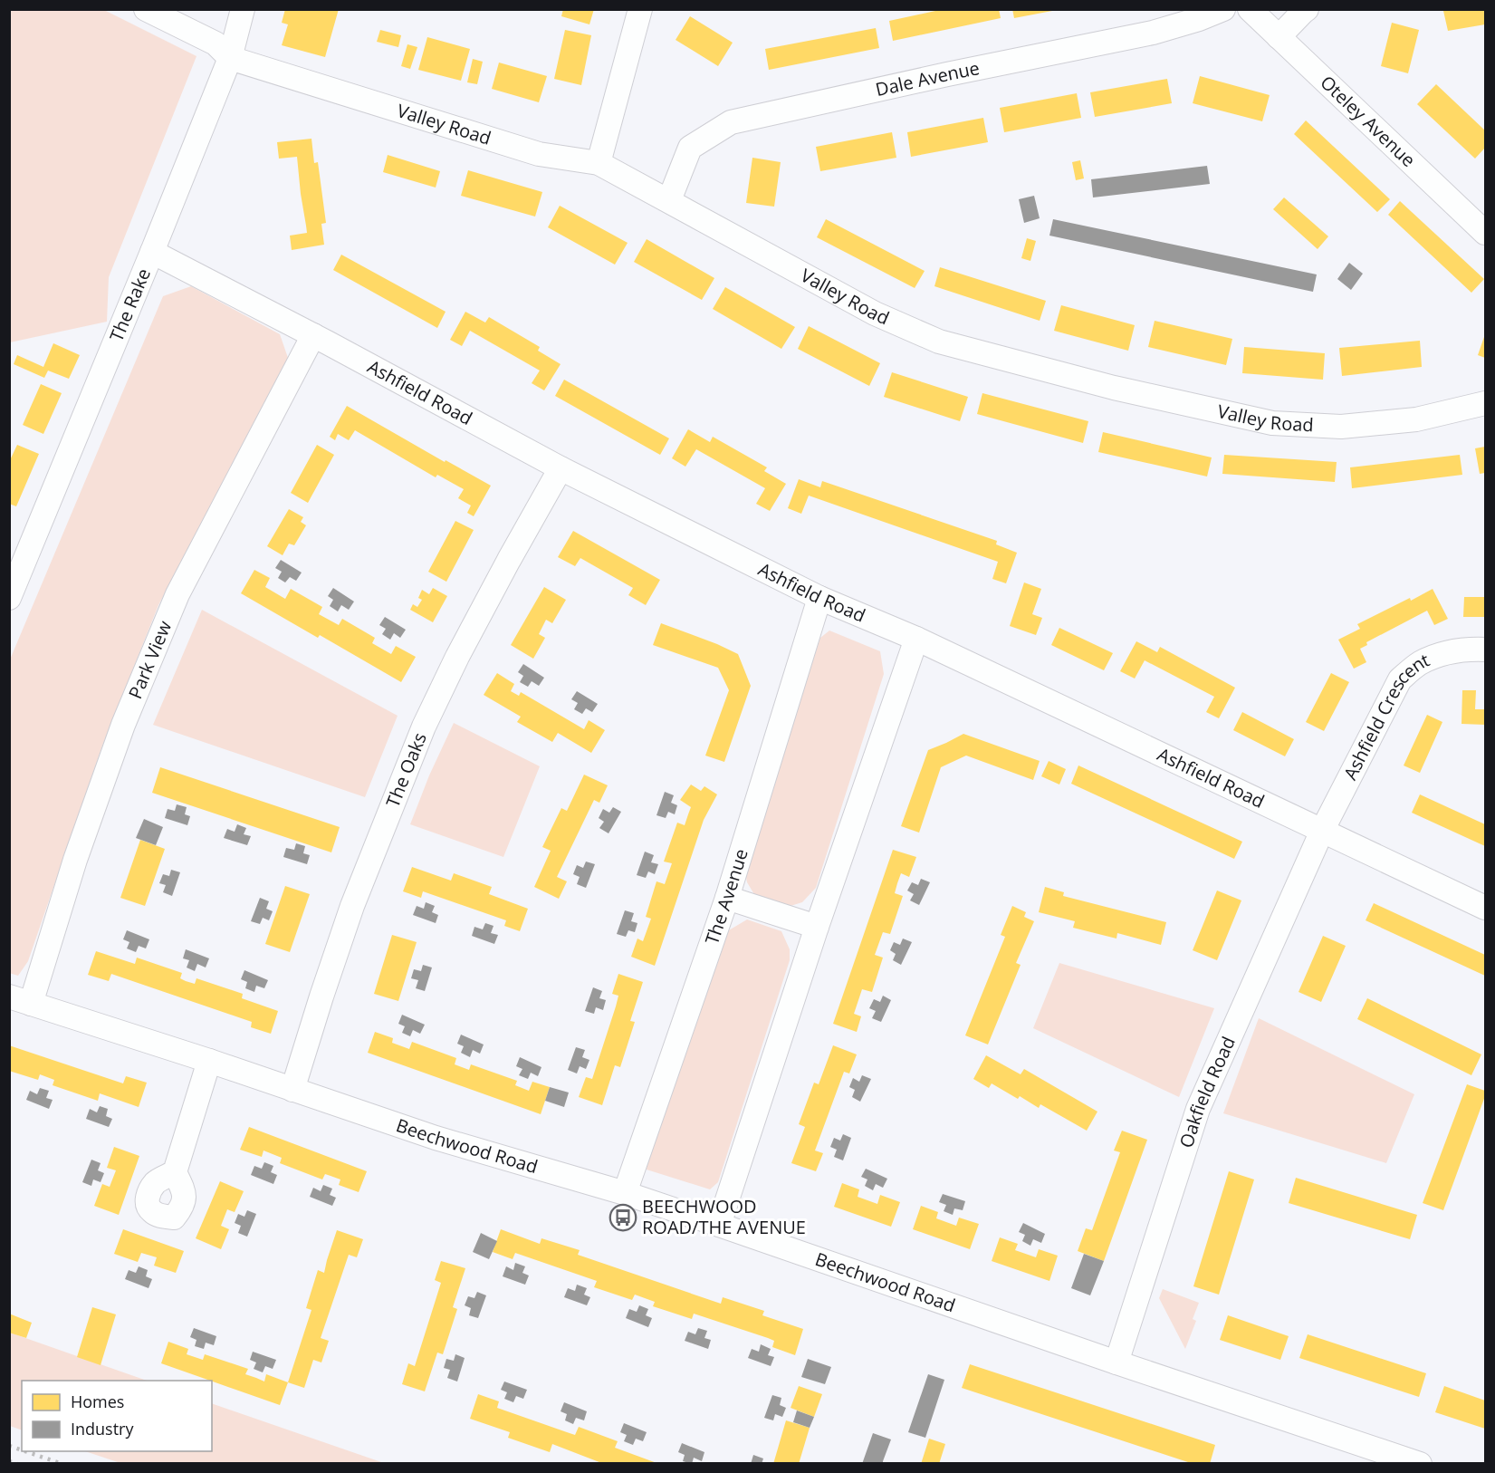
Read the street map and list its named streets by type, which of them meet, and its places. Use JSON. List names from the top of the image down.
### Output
{
  "streets": {
    "street": [
      "Dale Avenue",
      "Oteley Avenue",
      "Valley Road",
      "The Rake",
      "Ashfield Road",
      "Park View",
      "Ashfield Crescent",
      "The Oaks",
      "The Avenue",
      "Oakfield Road",
      "Beechwood Road"
    ]
  },
  "crossings": [
    ["Dale Avenue", "Valley Road"],
    ["Valley Road", "The Rake"],
    ["The Rake", "Ashfield Road"],
    ["Ashfield Road", "Park View"],
    ["Ashfield Road", "Ashfield Crescent"],
    ["Ashfield Road", "The Oaks"],
    ["Ashfield Road", "The Avenue"],
    ["Ashfield Road", "Oakfield Road"],
    ["Park View", "Beechwood Road"],
    ["Ashfield Crescent", "Oakfield Road"],
    ["The Oaks", "Beechwood Road"],
    ["The Avenue", "Beechwood Road"],
    ["Oakfield Road", "Beechwood Road"]
  ],
  "places": {
    "bus stop": ["BEECHWOOD ROAD/THE AVENUE"]
  },
  "legend": ["Homes", "Industry"]
}
